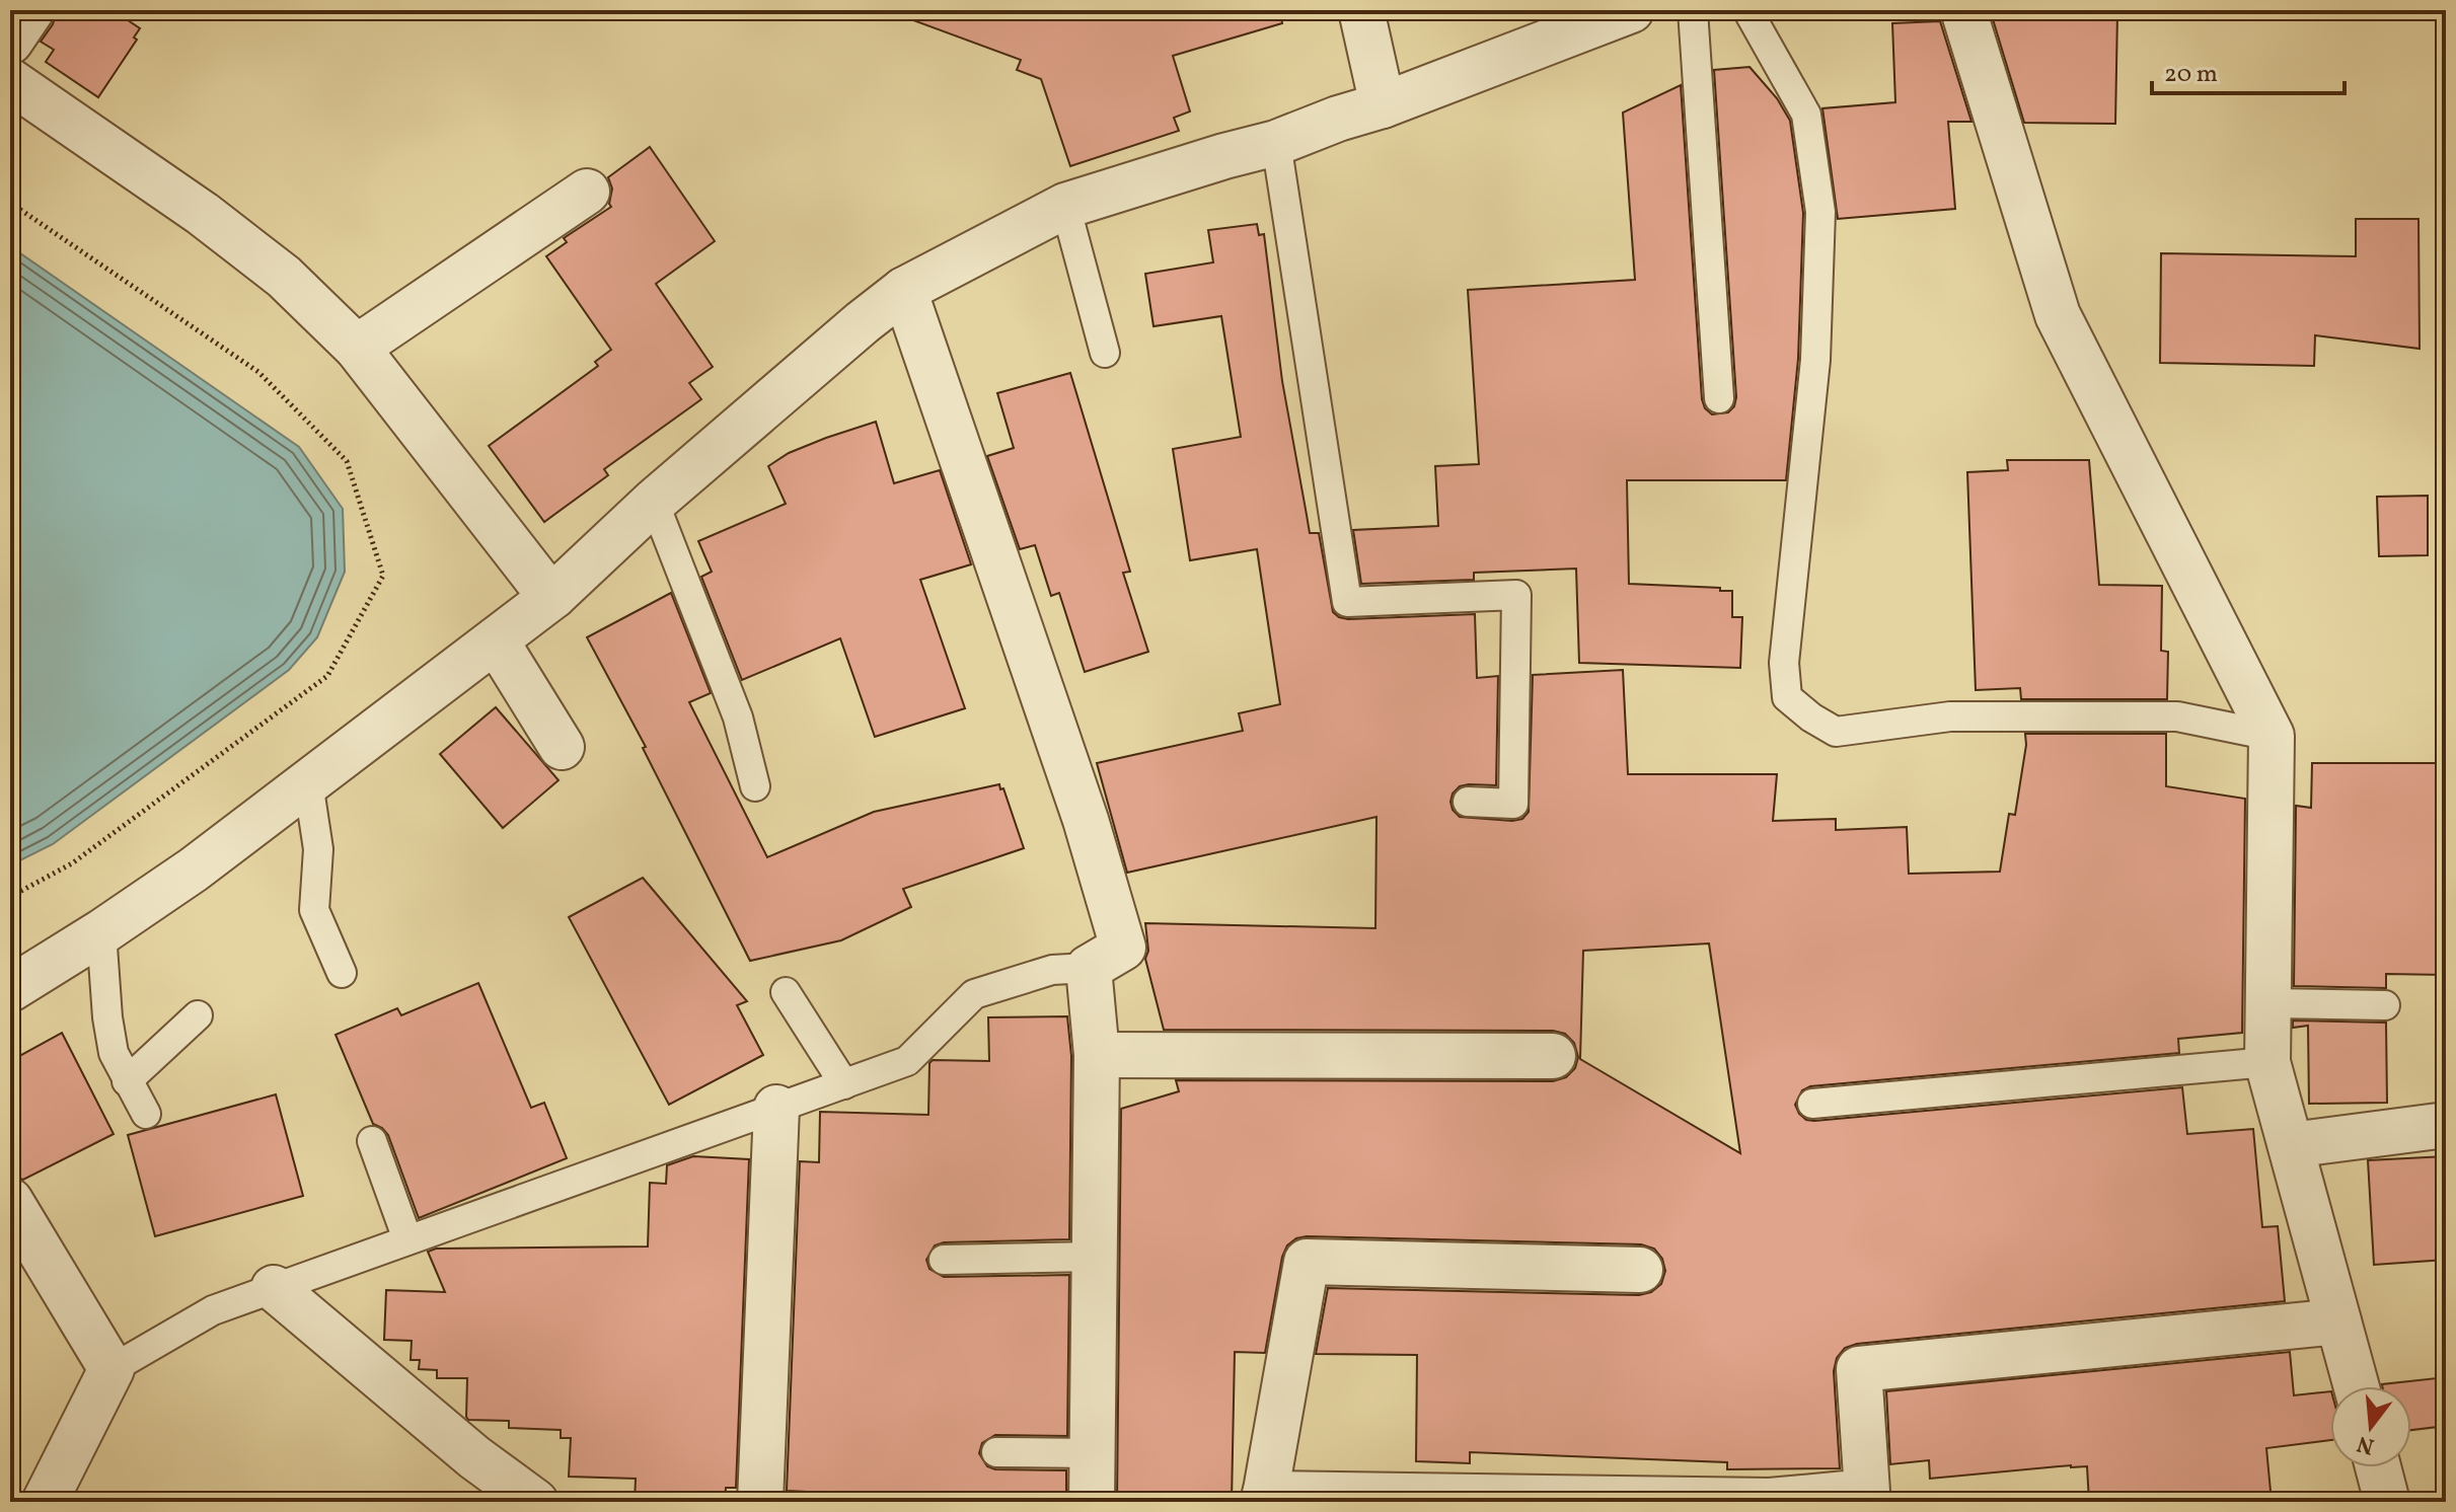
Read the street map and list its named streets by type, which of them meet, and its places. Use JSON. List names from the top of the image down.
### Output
{
  "scale_bar": "20 m",
  "north": "bottom"
}
